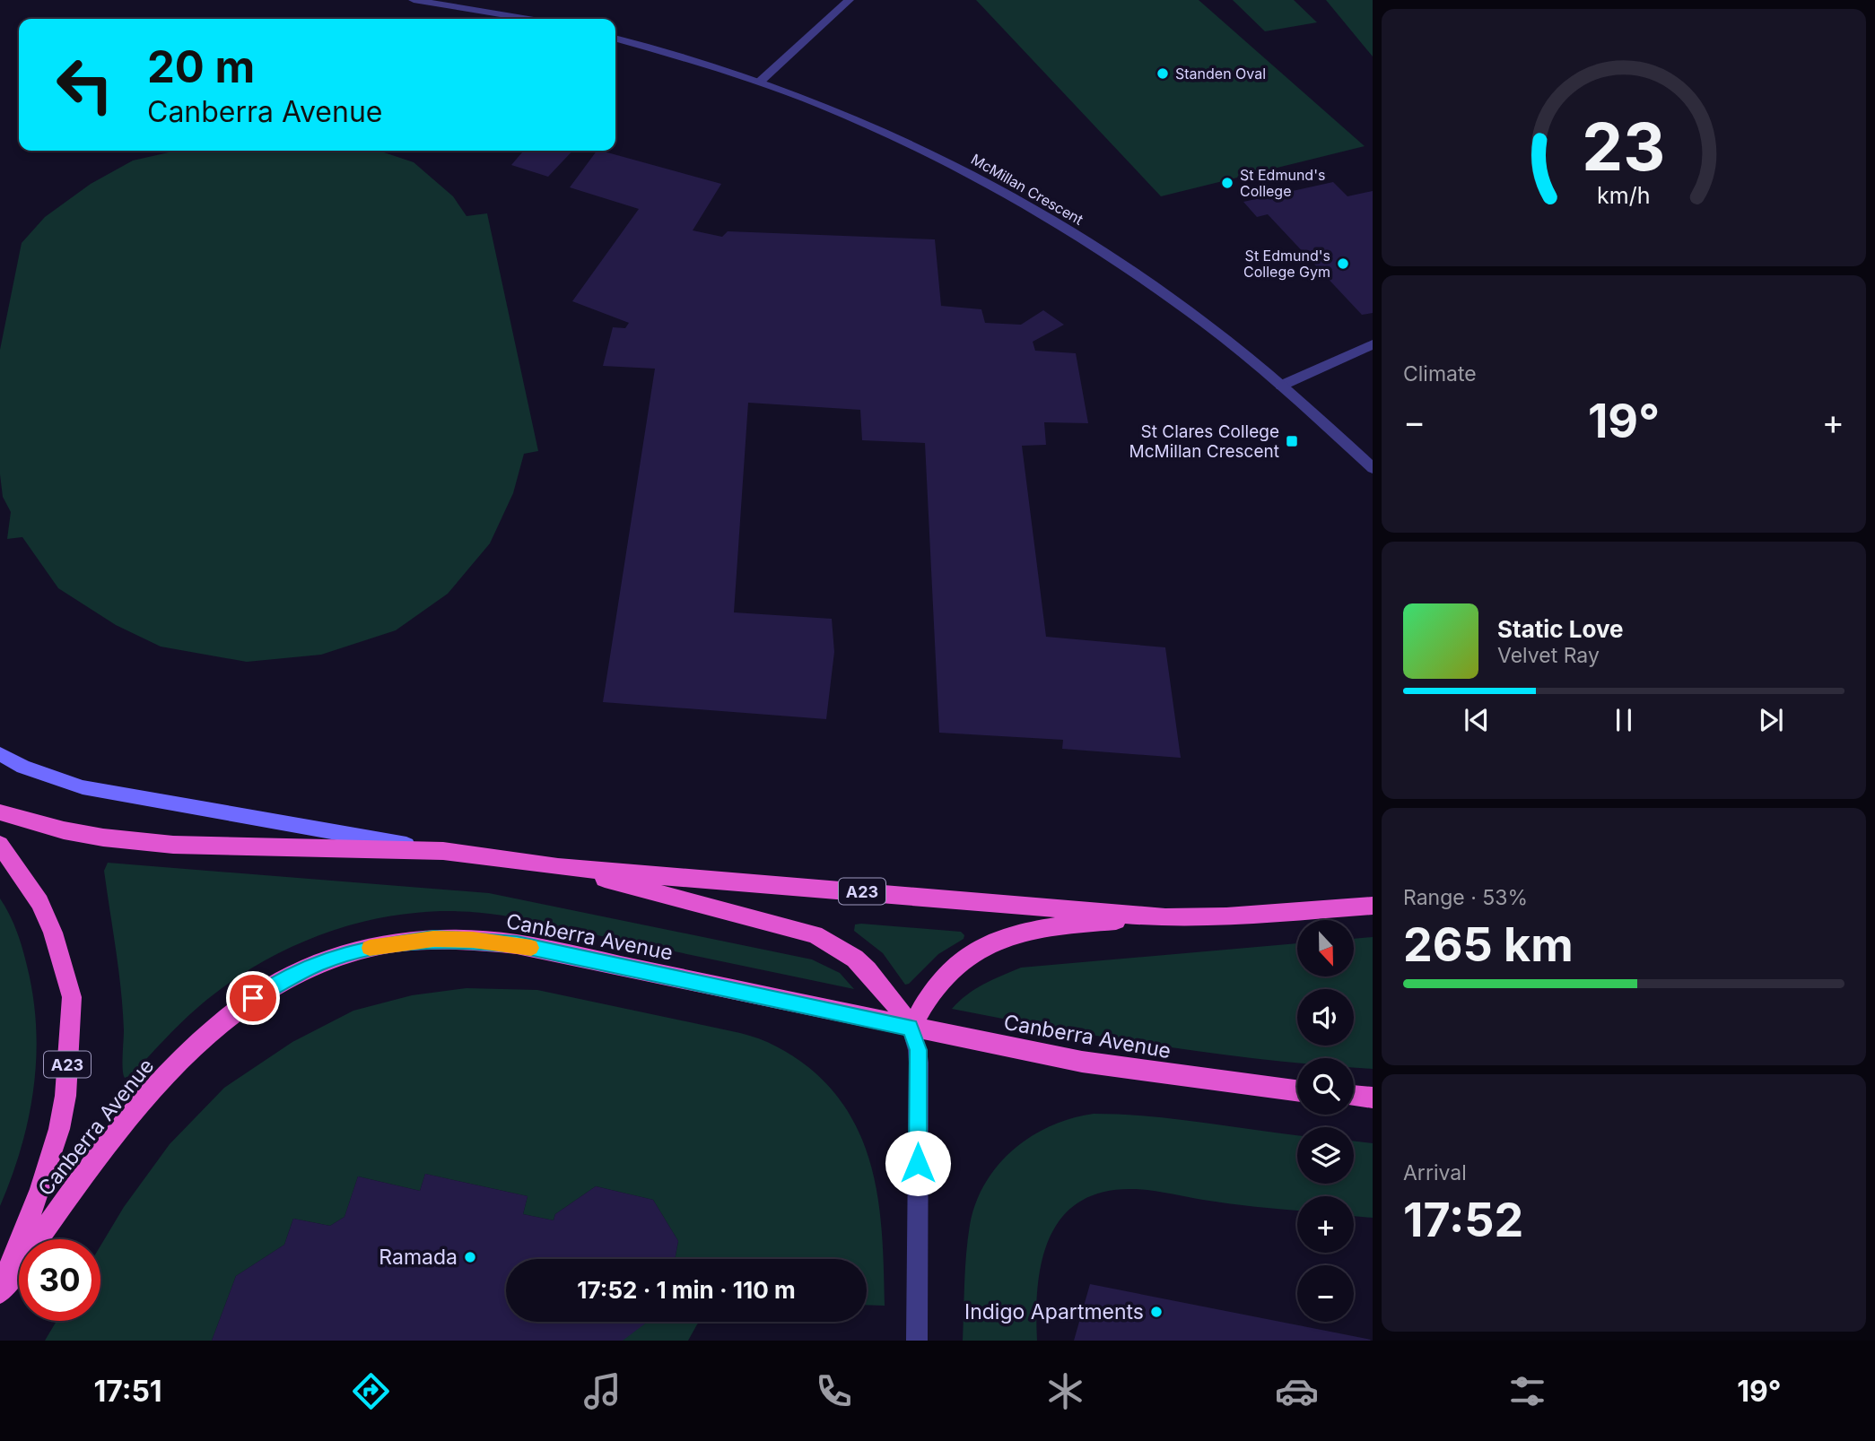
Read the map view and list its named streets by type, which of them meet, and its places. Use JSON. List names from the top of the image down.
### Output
{
  "streets": {
    "highway": ["A23", "Canberra Avenue"],
    "street": ["McMillan Crescent"]
  },
  "places": {
    "other": [
      "Standen Oval",
      "St Edmund's College",
      "St Edmund's College Gym",
      "Ramada",
      "Indigo Apartments"
    ],
    "transit": ["St Clares College McMillan Crescent"]
  },
  "north": "bottom",
  "page": {
    "turn": ["20 m", "Canberra Avenue"],
    "tile": [
      "Climate",
      ["Range · 53%", "265 km"],
      ["Arrival", "17:52"]
    ],
    "heat": ["−", "19°", "+"],
    "song": ["Static Love", "Velvet Ray"],
    "map_buttons": ["+", "−"],
    "limit": "30",
    "trip": "17:52 · 1 min · 110 m",
    "tabs": ["17:51", "19°"],
    "gauge": ["23", "km/h"]
  }
}
